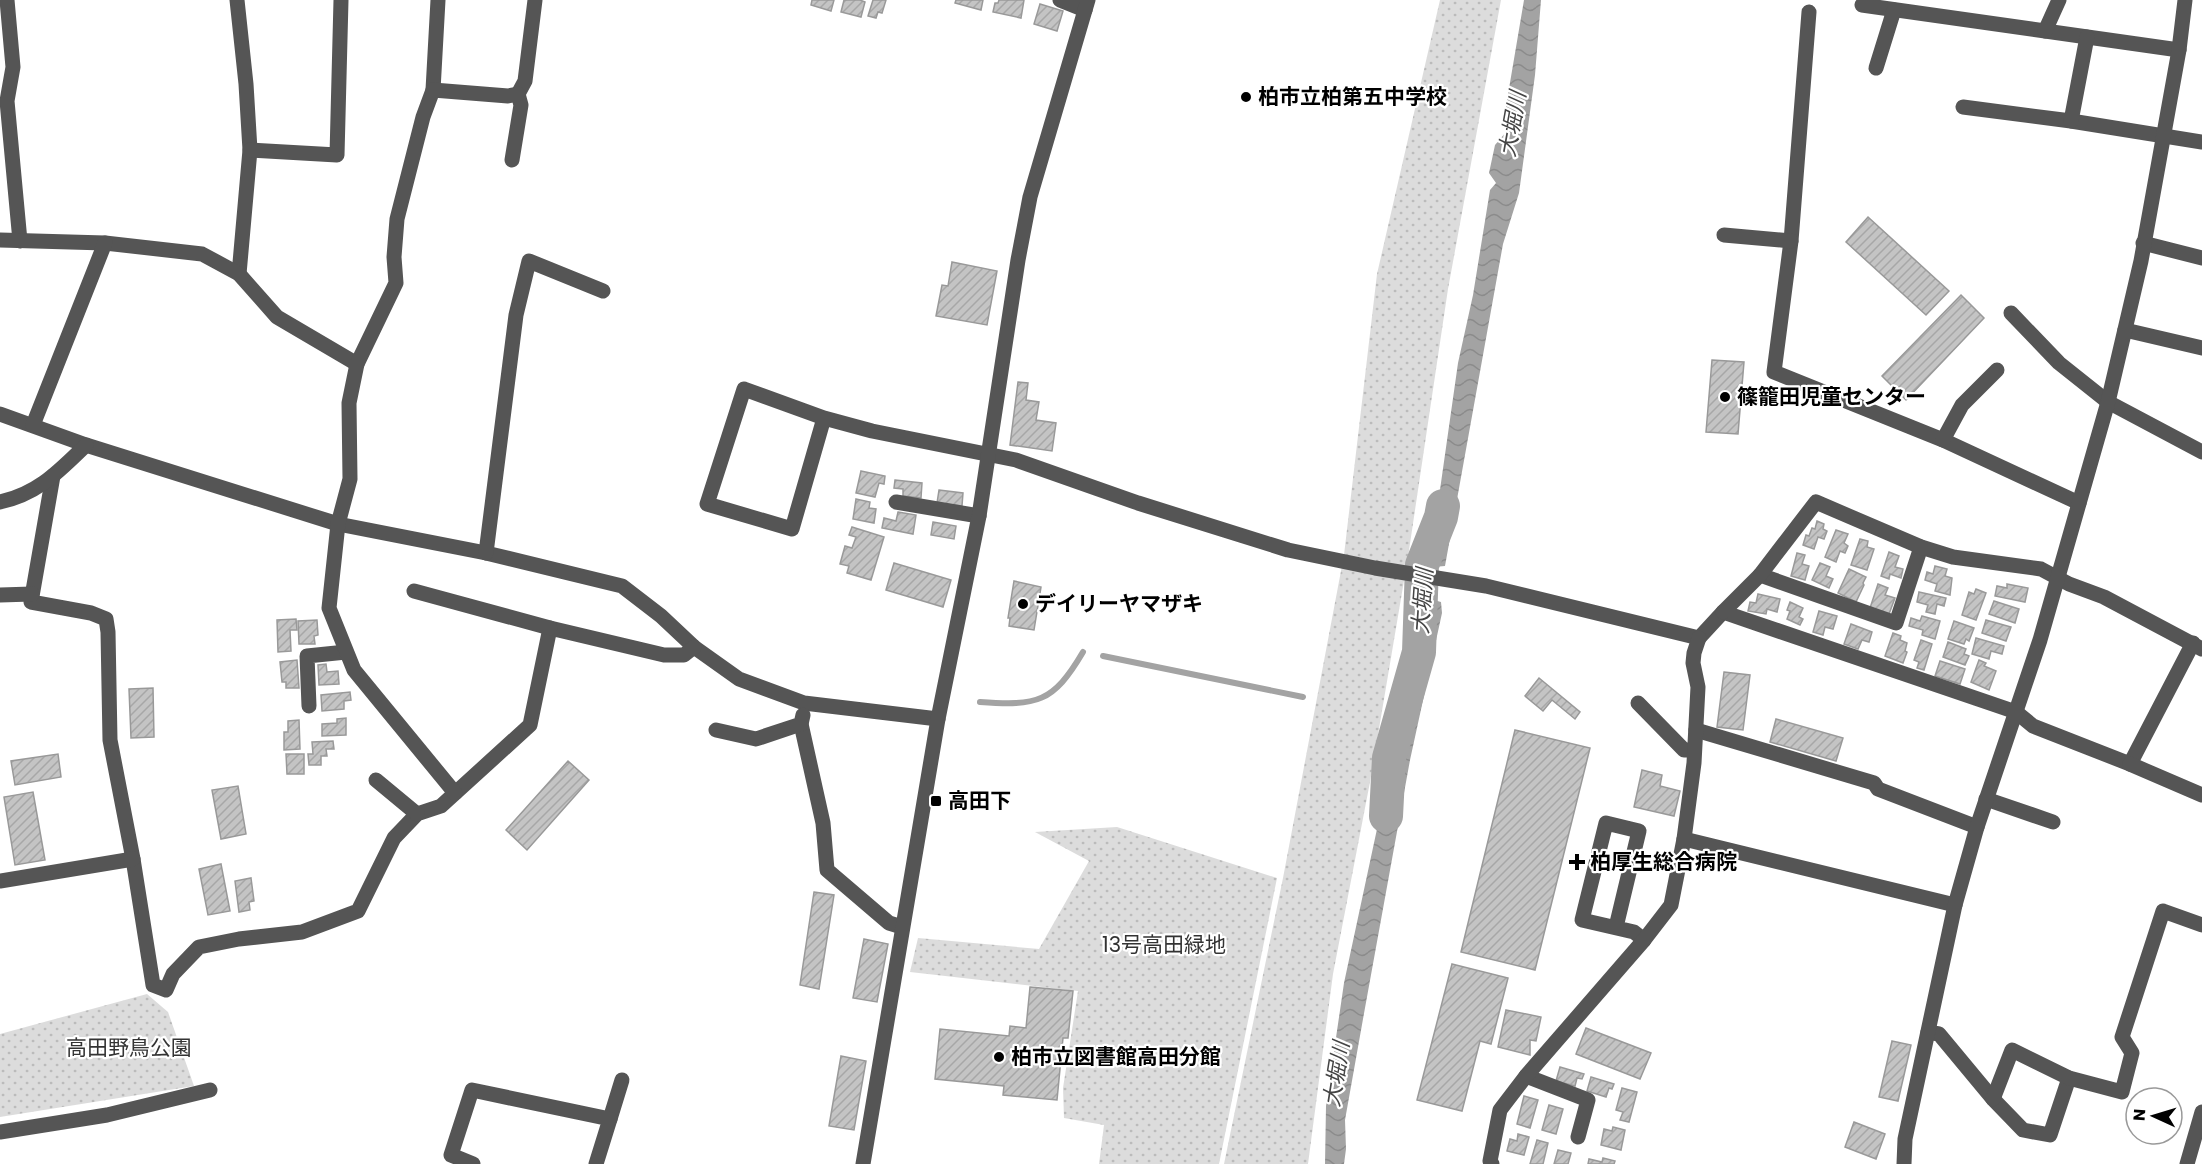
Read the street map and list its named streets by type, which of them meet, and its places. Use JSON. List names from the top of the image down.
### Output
{
  "water": ["大堀川"],
  "parks": ["13号高田緑地", "高田野鳥公園"],
  "places": {
    "other": [
      "柏市立柏第五中学校",
      "篠籠田児童センター",
      "デイリーヤマザキ",
      "柏市立図書館高田分館"
    ],
    "transit": ["高田下"],
    "health": ["柏厚生総合病院"]
  },
  "north": "left"
}
